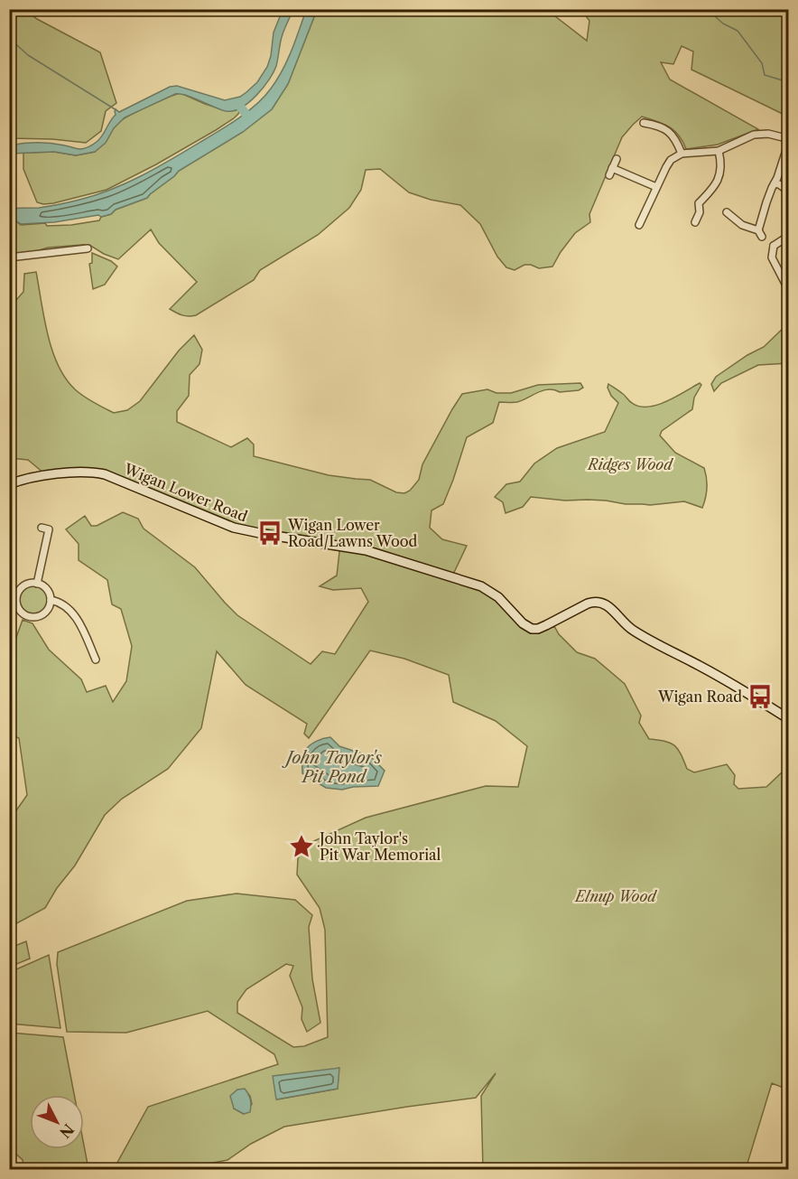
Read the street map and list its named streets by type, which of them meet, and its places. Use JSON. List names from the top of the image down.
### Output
{
  "streets": {
    "main road": ["Wigan Lower Road"]
  },
  "water": ["John Taylor's Pit Pond"],
  "parks": ["Ridges Wood", "Elnup Wood"],
  "places": {
    "bus stop": ["Wigan Lower Road/Lawns Wood", "Wigan Road"],
    "place": ["John Taylor's Pit War Memorial"]
  },
  "north": "bottom right"
}
